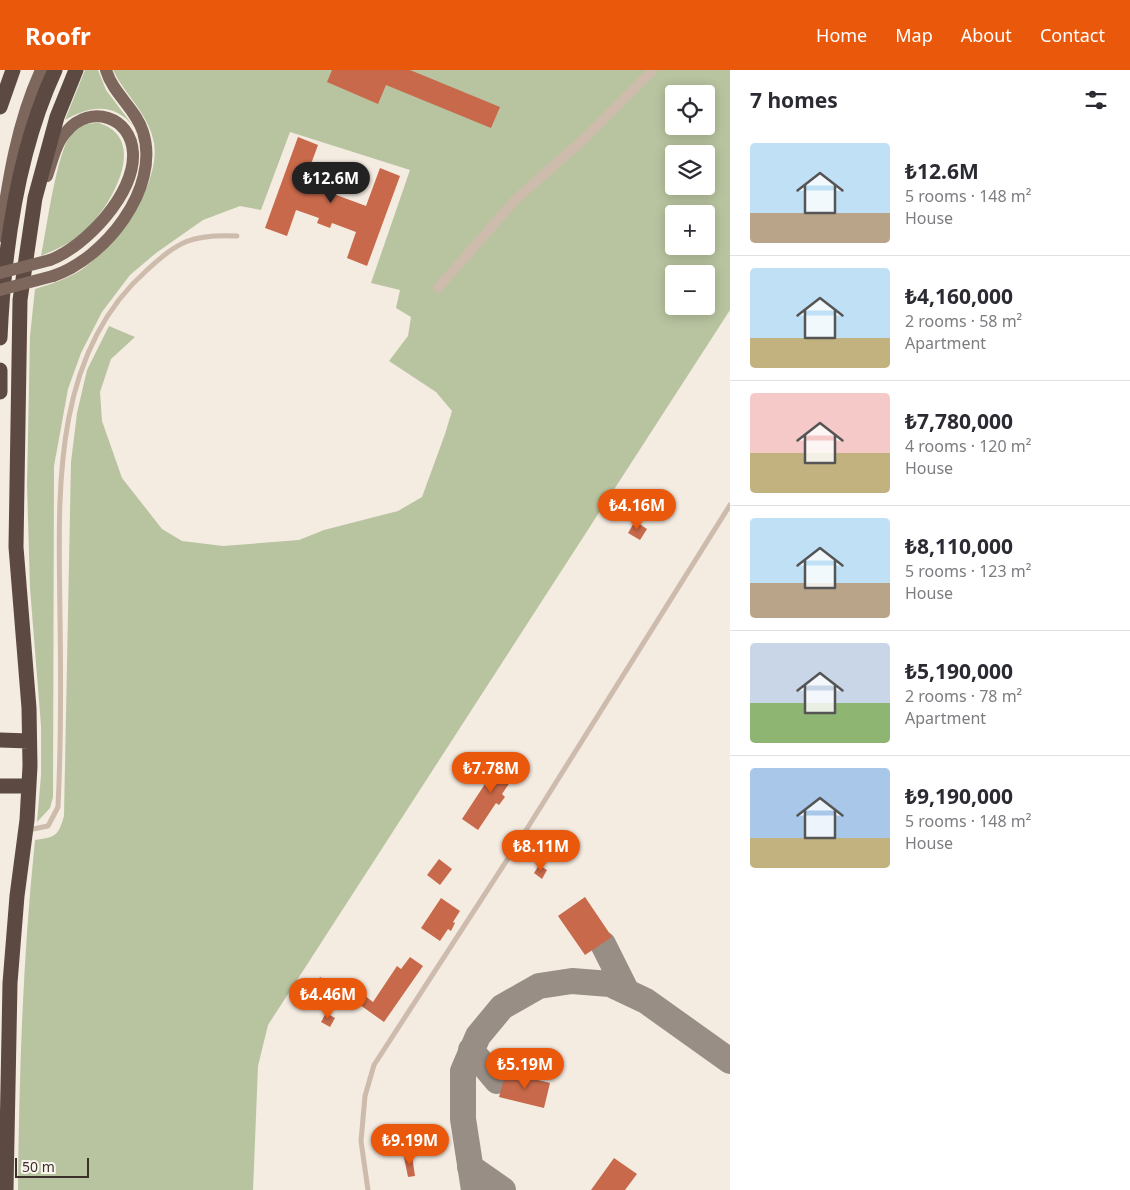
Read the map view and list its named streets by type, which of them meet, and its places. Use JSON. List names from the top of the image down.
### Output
{
  "scale_bar": "50 m",
  "page": {
    "header": "Roofr",
    "nav": [
      "Home",
      "Map",
      "About",
      "Contact"
    ],
    "heading": "7 homes",
    "map_buttons": ["+", "−"],
    "list": [
      {
        "name": "₺12.6M",
        "note": "5 rooms · 148 m² · House"
      },
      {
        "name": "₺4,160,000",
        "note": "2 rooms · 58 m² · Apartment"
      },
      {
        "name": "₺7,780,000",
        "note": "4 rooms · 120 m² · House"
      },
      {
        "name": "₺8,110,000",
        "note": "5 rooms · 123 m² · House"
      },
      {
        "name": "₺5,190,000",
        "note": "2 rooms · 78 m² · Apartment"
      },
      {
        "name": "₺9,190,000",
        "note": "5 rooms · 148 m² · House"
      }
    ],
    "price": [
      "₺12.6M",
      "₺4.16M",
      "₺7.78M",
      "₺8.11M",
      "₺4.46M",
      "₺5.19M",
      "₺9.19M"
    ],
    "scale": "50 m"
  }
}
